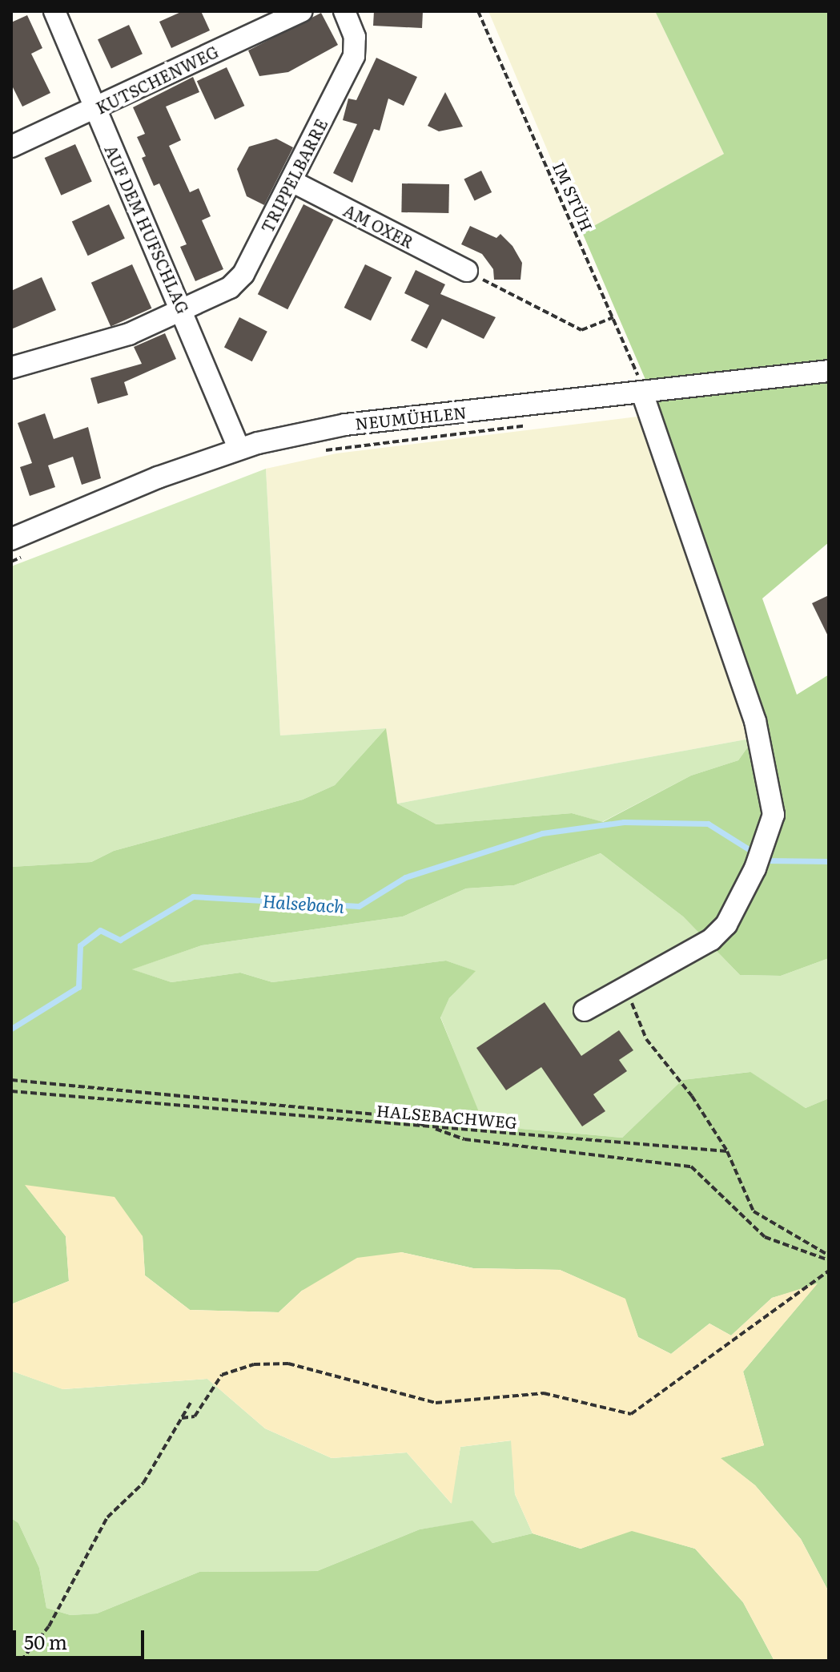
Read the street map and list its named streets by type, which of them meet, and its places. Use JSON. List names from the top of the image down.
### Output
{
  "streets": {
    "street": [
      "KUTSCHENWEG",
      "TRIPPELBARRE",
      "AM OXER",
      "AUF DEM HUFSCHLAG",
      "NEUMÜHLEN"
    ],
    "path": ["IM STÜH", "HALSEBACHWEG"]
  },
  "crossings": [
    ["KUTSCHENWEG", "AUF DEM HUFSCHLAG"],
    ["TRIPPELBARRE", "AM OXER"],
    ["TRIPPELBARRE", "AUF DEM HUFSCHLAG"],
    ["IM STÜH", "NEUMÜHLEN"],
    ["AUF DEM HUFSCHLAG", "NEUMÜHLEN"]
  ],
  "water": ["Halsebach"],
  "scale_bar": "50 m"
}
